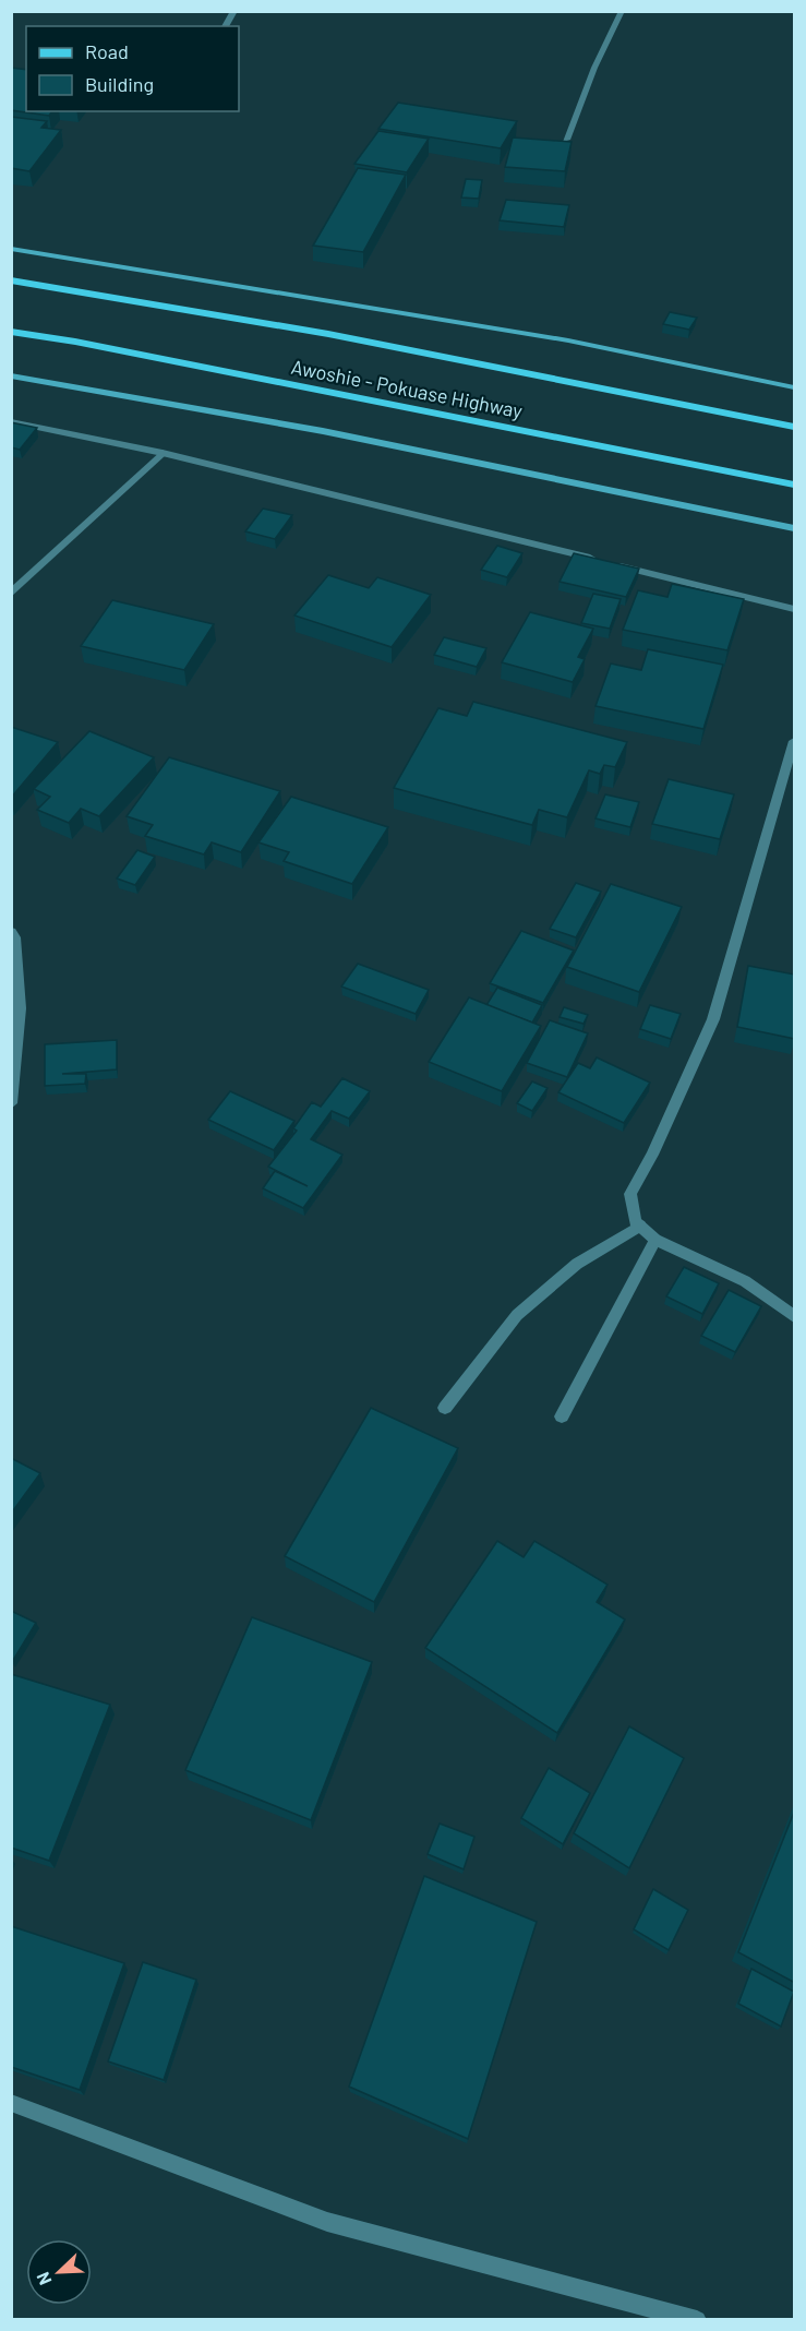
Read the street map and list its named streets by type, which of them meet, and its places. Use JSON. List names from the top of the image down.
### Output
{
  "streets": {
    "main road": ["Awoshie - Pokuase Highway"]
  },
  "legend": ["Road", "Building"],
  "north": "bottom left"
}
